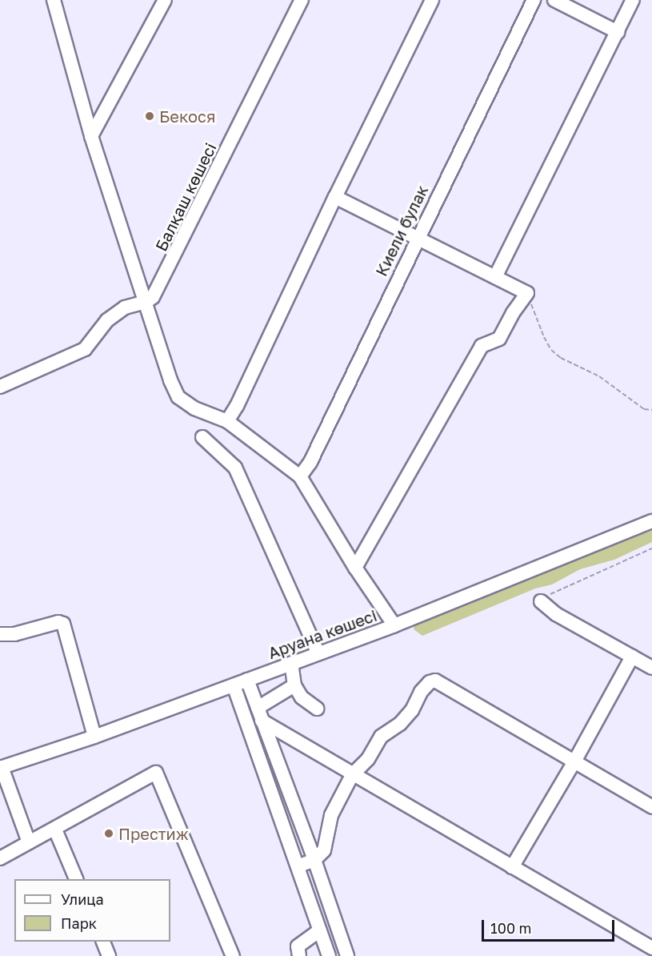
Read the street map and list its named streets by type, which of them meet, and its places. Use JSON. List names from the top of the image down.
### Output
{
  "streets": {
    "street": ["Балқаш көшесі", "Киели булак", "Аруана көшесі"]
  },
  "places": ["Бекося", "Престиж"],
  "legend": ["Улица", "Парк"],
  "scale_bar": "100 m"
}
